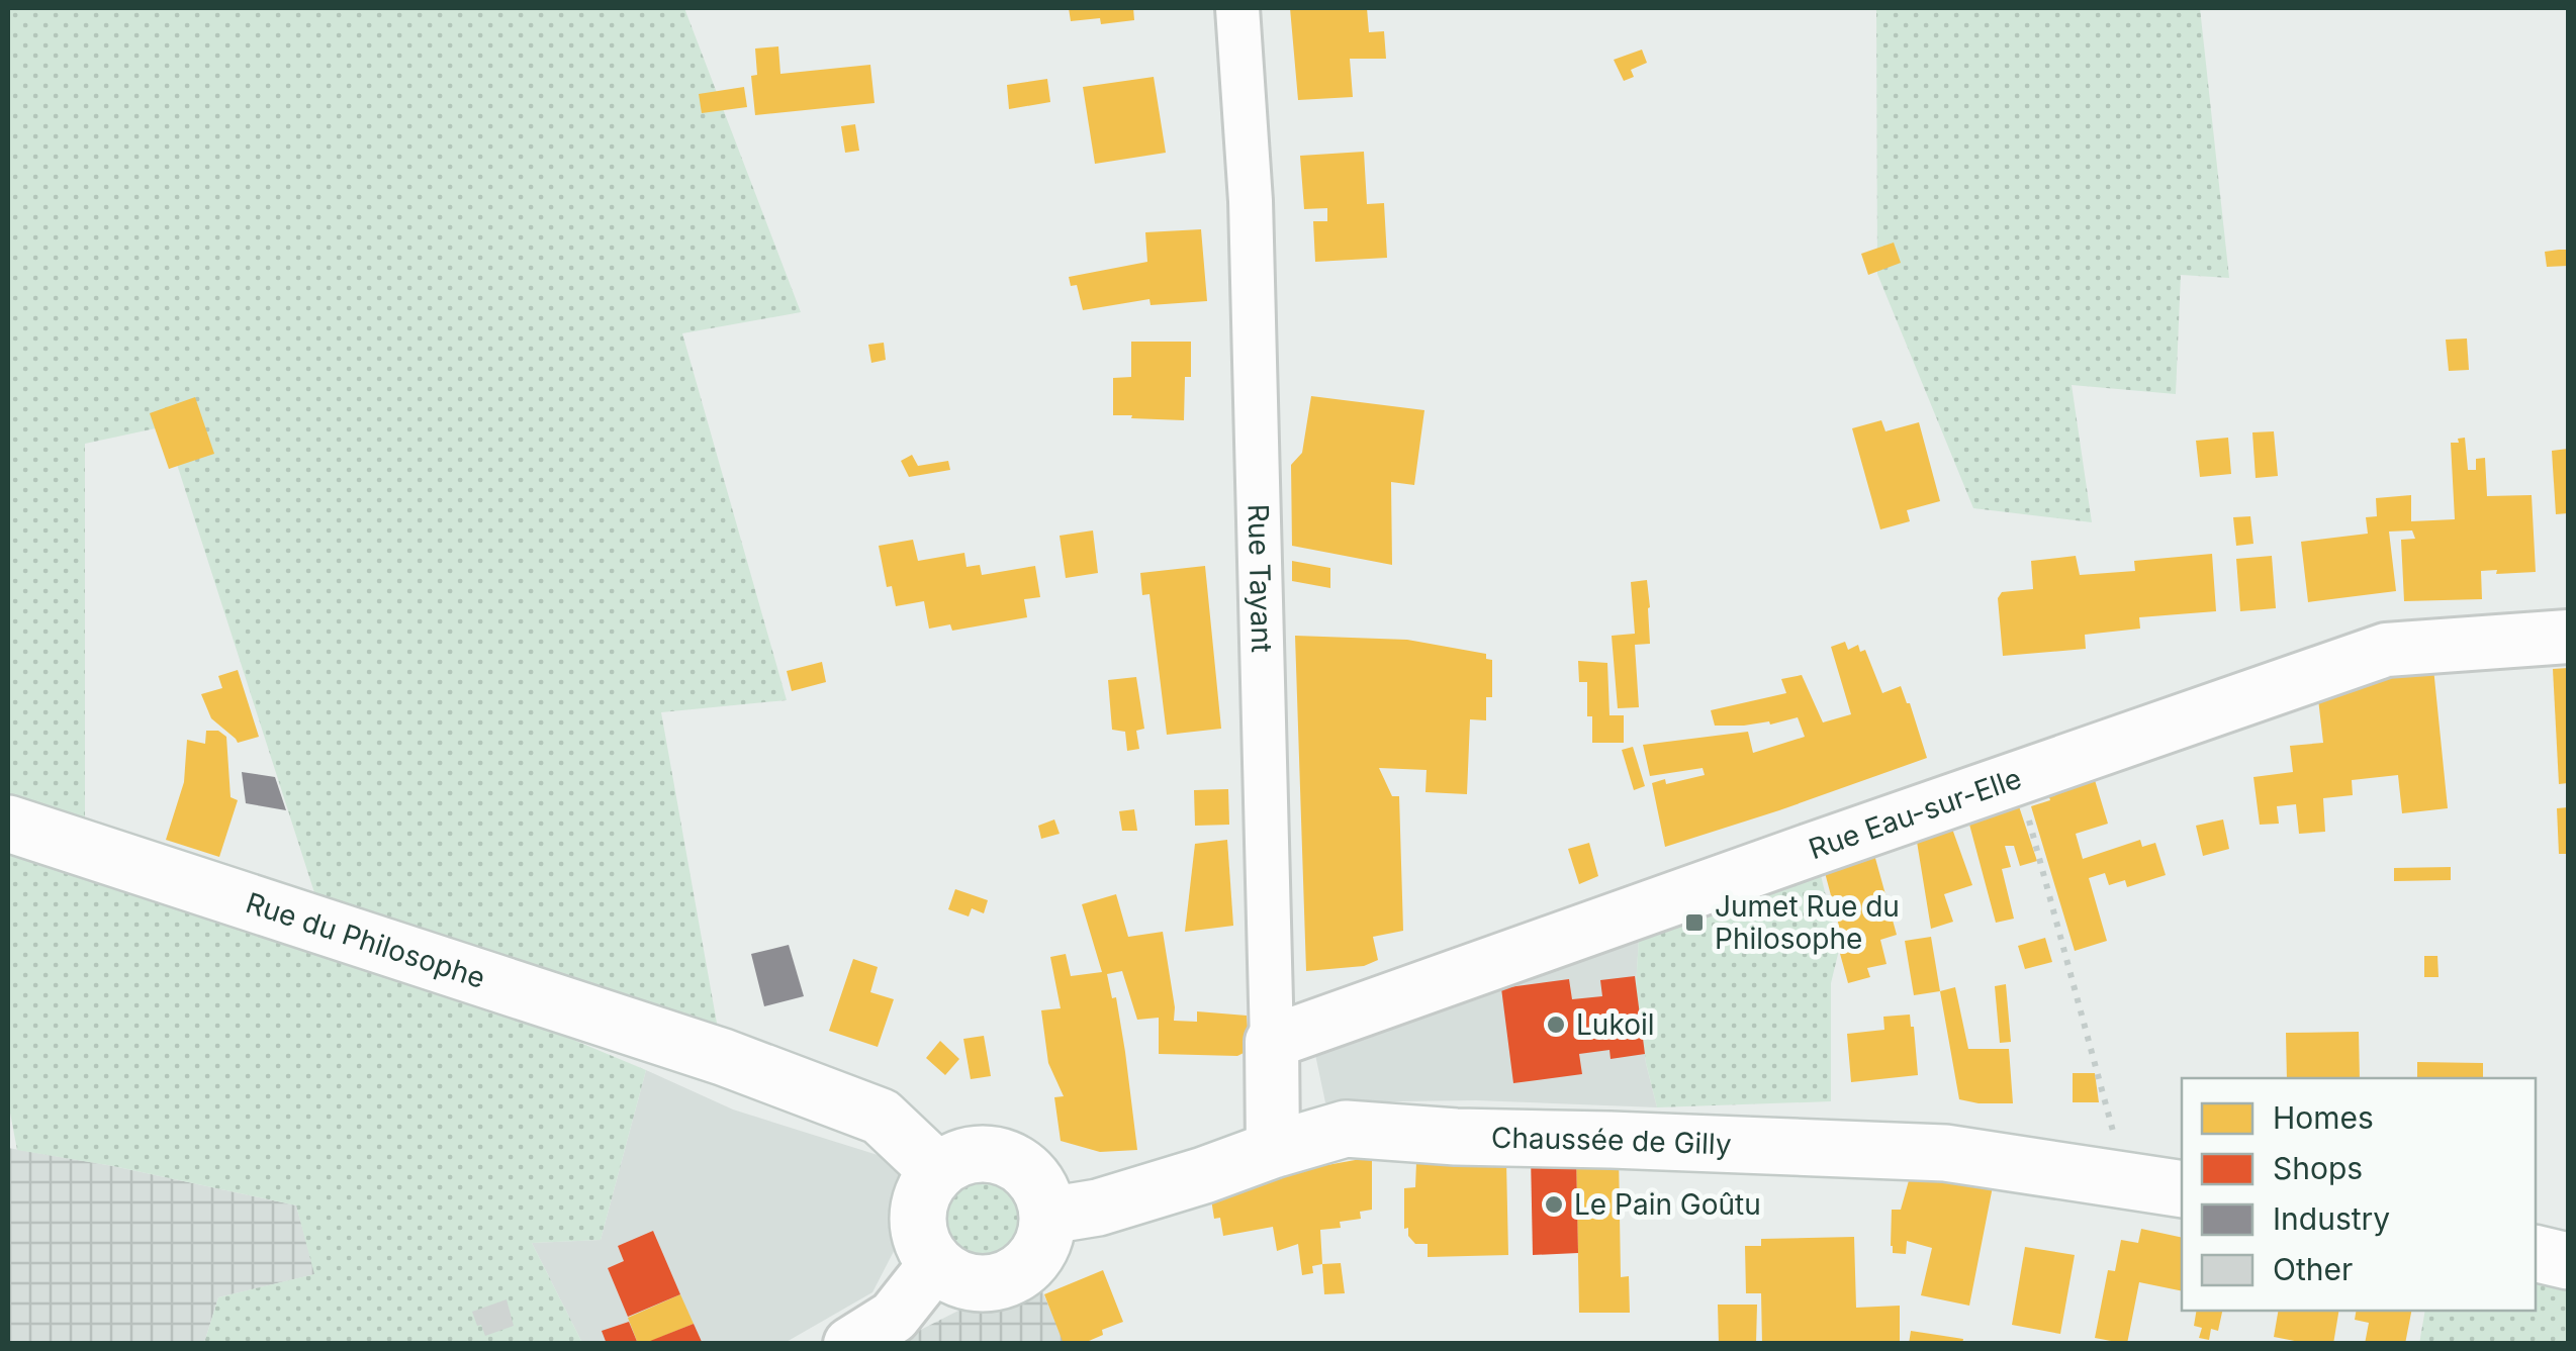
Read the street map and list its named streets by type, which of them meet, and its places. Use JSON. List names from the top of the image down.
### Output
{
  "streets": {
    "main road": ["Rue du Philosophe", "Chaussée de Gilly"],
    "street": ["Rue Tayant", "Rue Eau-sur-Elle"]
  },
  "crossings": [
    ["Rue Tayant", "Rue Eau-sur-Elle"],
    ["Rue Tayant", "Chaussée de Gilly"],
    ["Rue du Philosophe", "Chaussée de Gilly"]
  ],
  "places": {
    "transit": ["Jumet Rue du Philosophe"],
    "other": ["Lukoil", "Le Pain Goûtu"]
  },
  "legend": [
    "Homes",
    "Shops",
    "Industry",
    "Other"
  ]
}
